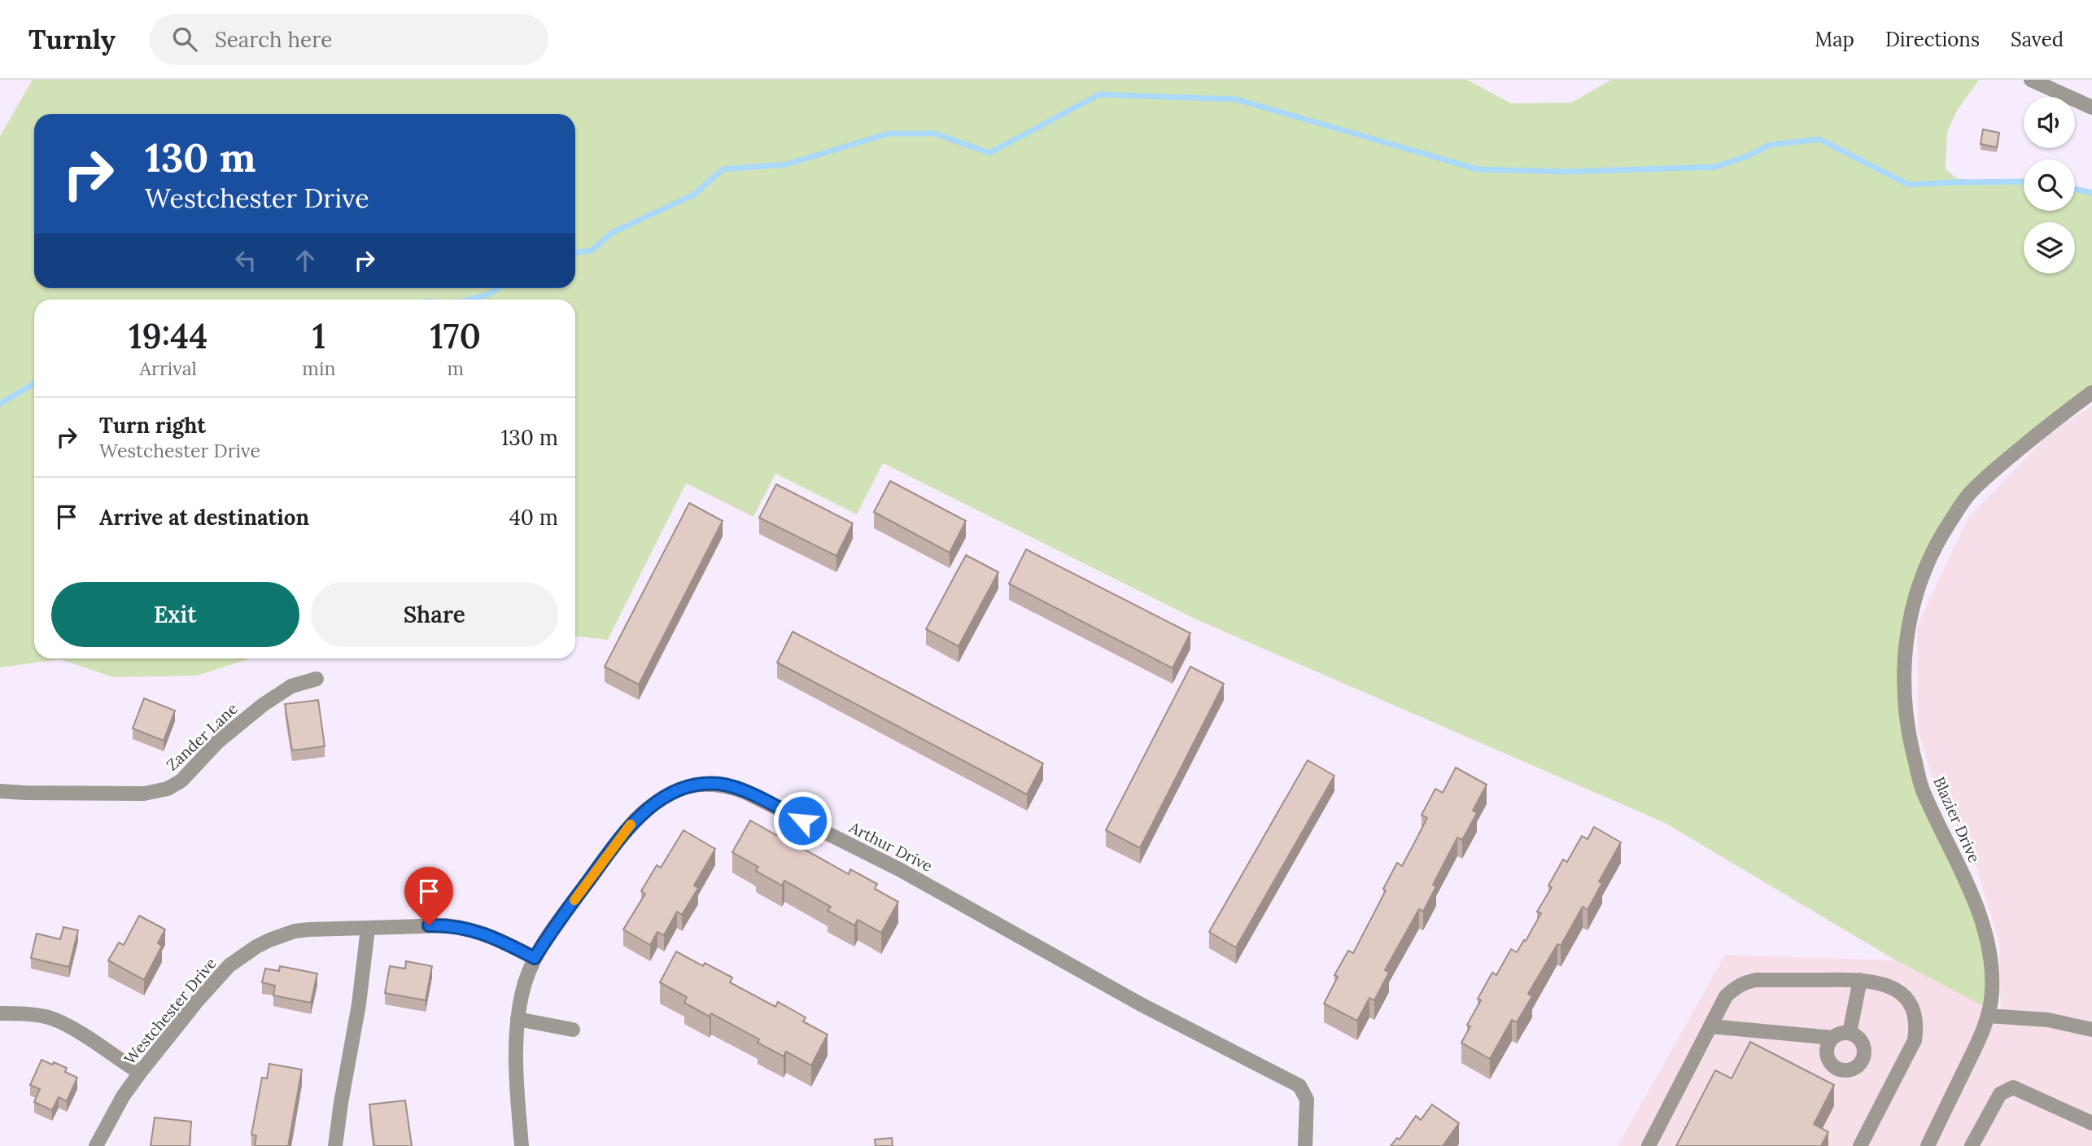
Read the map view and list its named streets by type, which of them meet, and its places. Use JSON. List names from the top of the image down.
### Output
{
  "streets": {
    "street": [
      "Zander Lane",
      "Blazier Drive",
      "Arthur Drive",
      "Westchester Drive"
    ]
  },
  "crossings": [
    ["Arthur Drive", "Westchester Drive"]
  ],
  "page": {
    "header": "Turnly",
    "search": "Search here",
    "nav": ["Map", "Directions", "Saved"],
    "turn": ["130 m", "Westchester Drive"],
    "eta": [
      "19:44",
      "Arrival",
      "1",
      "min",
      "170",
      "m"
    ],
    "list": [
      {
        "name": "Turn right",
        "note": "Westchester Drive",
        "value": "130 m"
      },
      {
        "name": "Arrive at destination",
        "value": "40 m"
      }
    ],
    "buttons": ["Exit", "Share"]
  }
}
